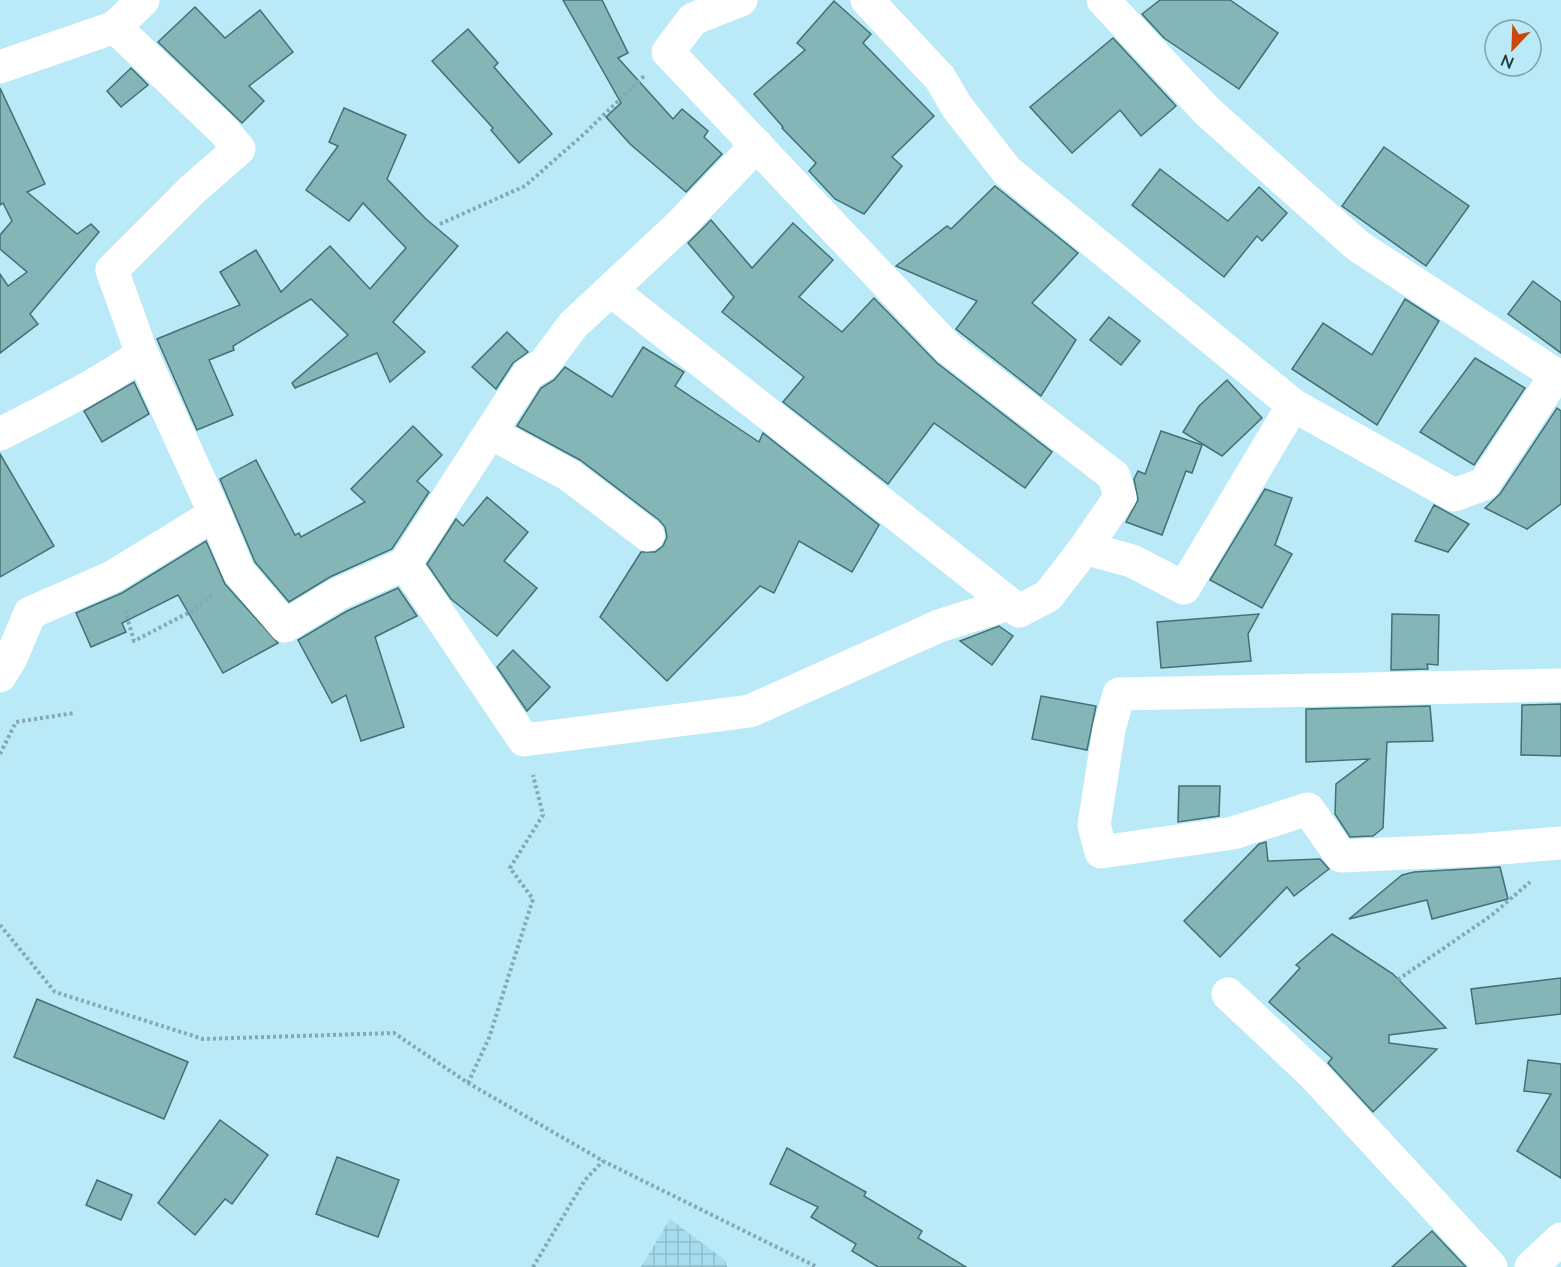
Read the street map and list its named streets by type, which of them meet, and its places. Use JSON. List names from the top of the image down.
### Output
{
  "north": "bottom left"
}
